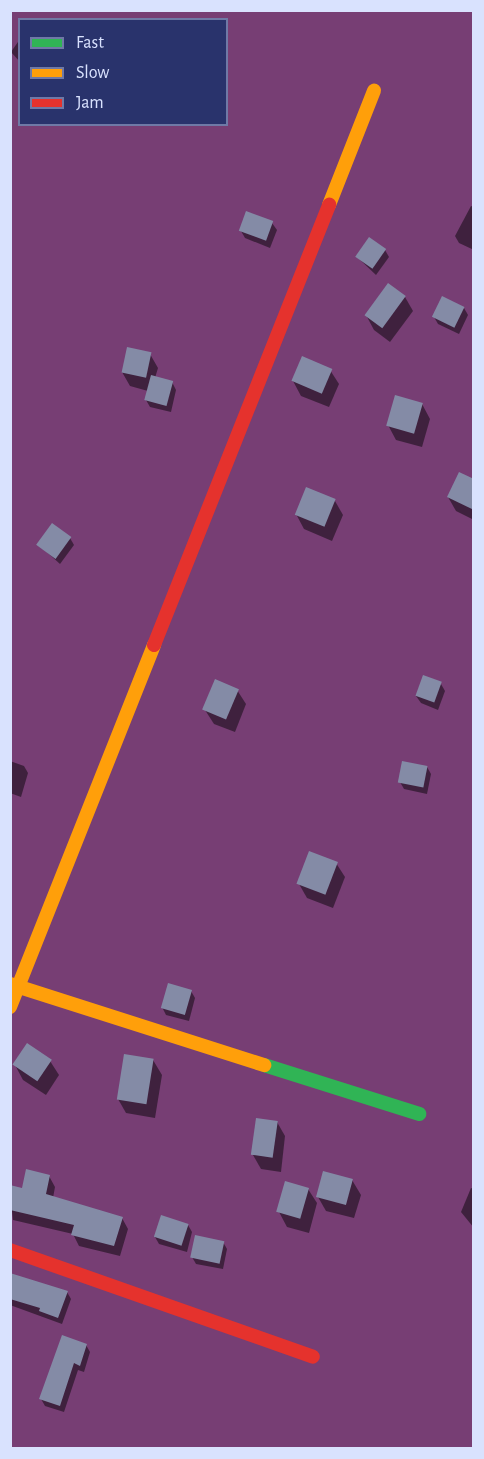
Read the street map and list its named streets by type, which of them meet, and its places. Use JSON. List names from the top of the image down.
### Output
{
  "legend": ["Fast", "Slow", "Jam"]
}
